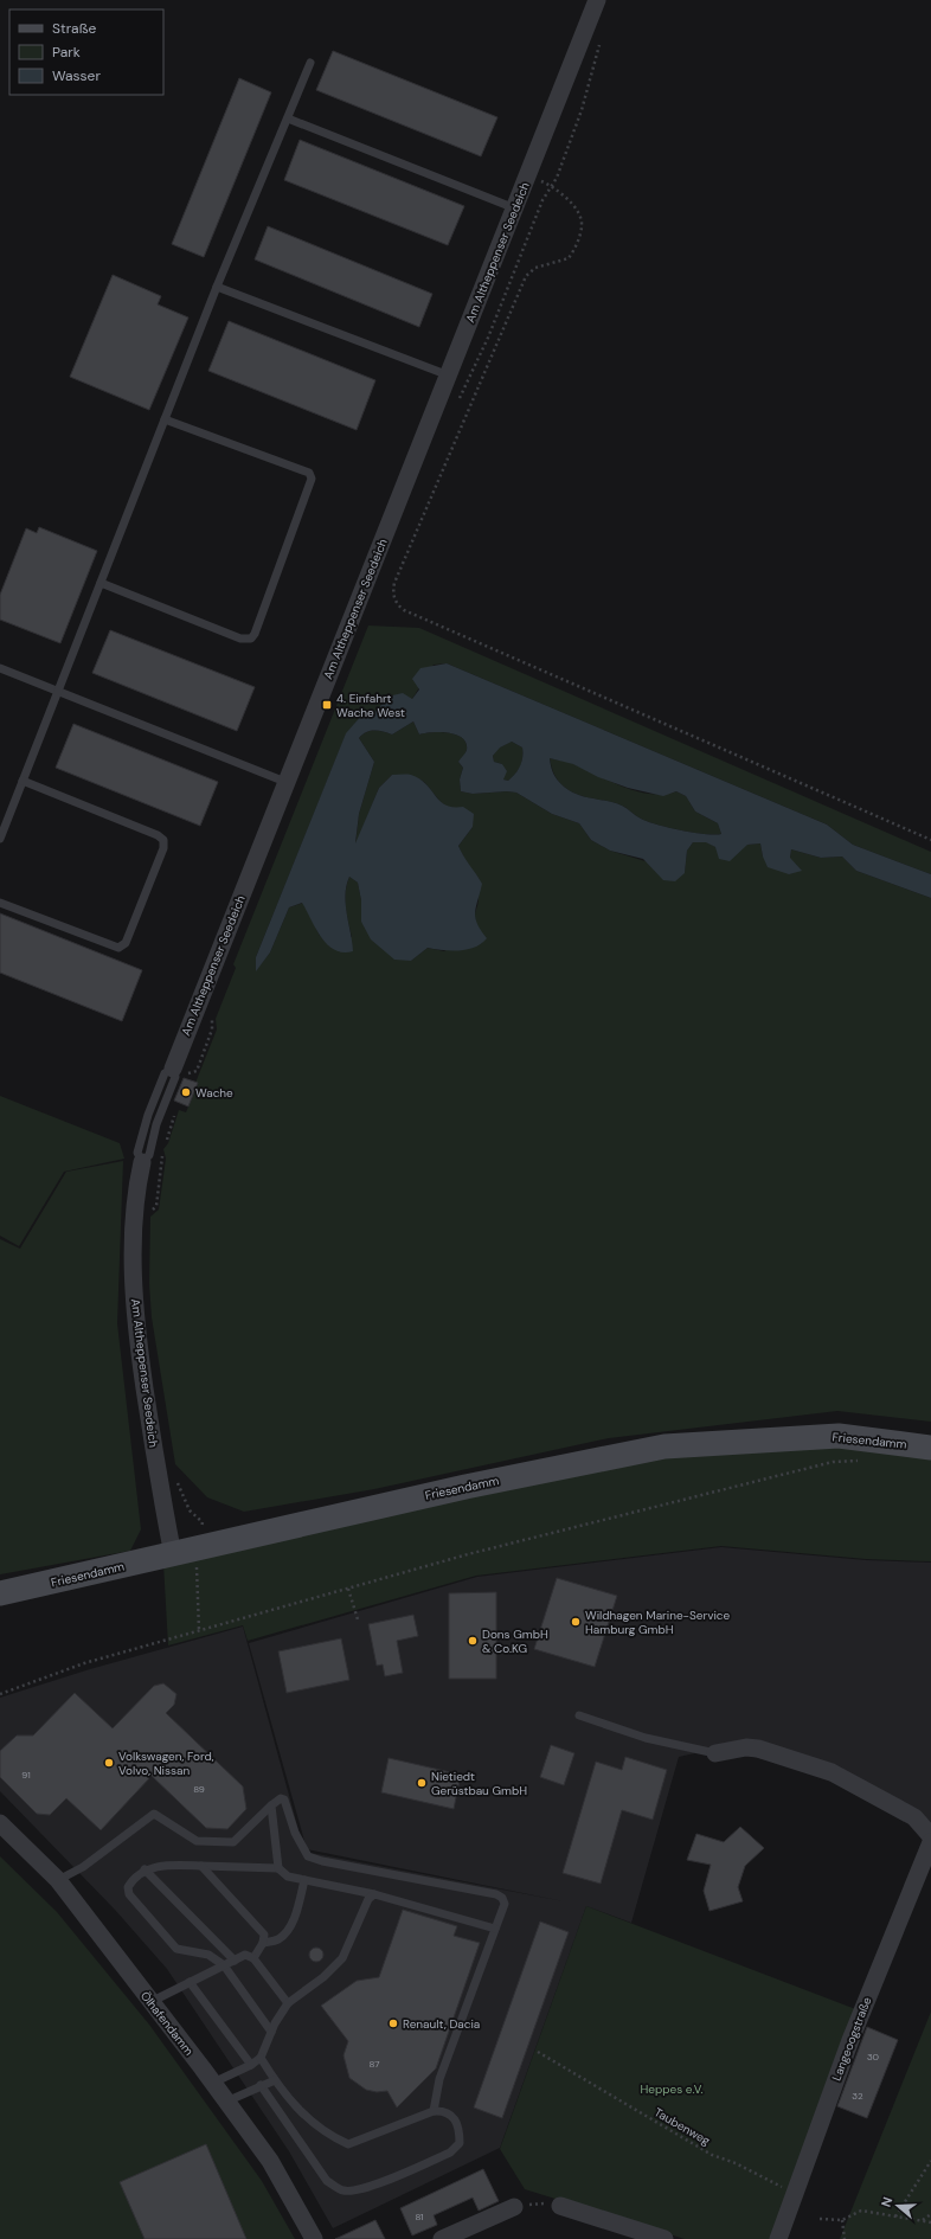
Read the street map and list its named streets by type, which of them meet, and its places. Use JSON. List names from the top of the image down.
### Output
{
  "streets": {
    "main road": ["Friesendamm"],
    "street": ["Am Altheppenser Seedeich", "Ölhafendamm", "Langeoogstraße"],
    "path": ["Taubenweg"]
  },
  "crossings": [
    ["Am Altheppenser Seedeich", "Friesendamm"],
    ["Langeoogstraße", "Taubenweg"]
  ],
  "parks": ["Heppes e.V."],
  "places": {
    "transit": ["4. Einfahrt Wache West"],
    "other": [
      "Wache",
      "Wildhagen Marine-Service Hamburg GmbH",
      "Dons GmbH & Co.KG",
      "Volkswagen, Ford, Volvo, Nissan",
      "Nietiedt Gerüstbau GmbH",
      "Renault, Dacia"
    ]
  },
  "house_numbers": [
    "91",
    "89",
    "30",
    "87",
    "32",
    "81"
  ],
  "legend": ["Straße", "Park", "Wasser"],
  "north": "left"
}
